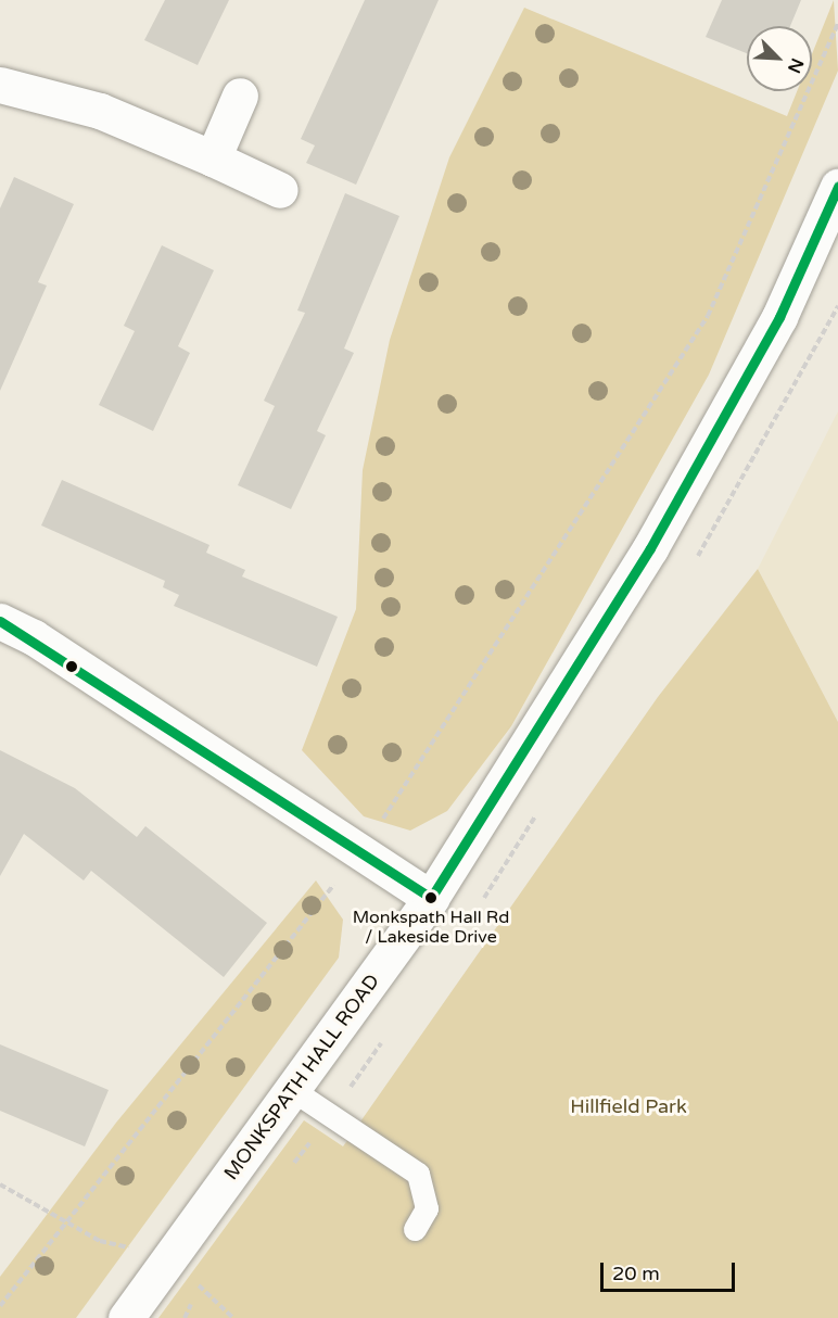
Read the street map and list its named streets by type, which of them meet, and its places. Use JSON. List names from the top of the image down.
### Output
{
  "streets": {
    "street": ["MONKSPATH HALL ROAD"]
  },
  "parks": ["Hillfield Park"],
  "places": ["Monkspath Hall Rd / Lakeside Drive"],
  "scale_bar": "20 m",
  "north": "bottom right"
}
